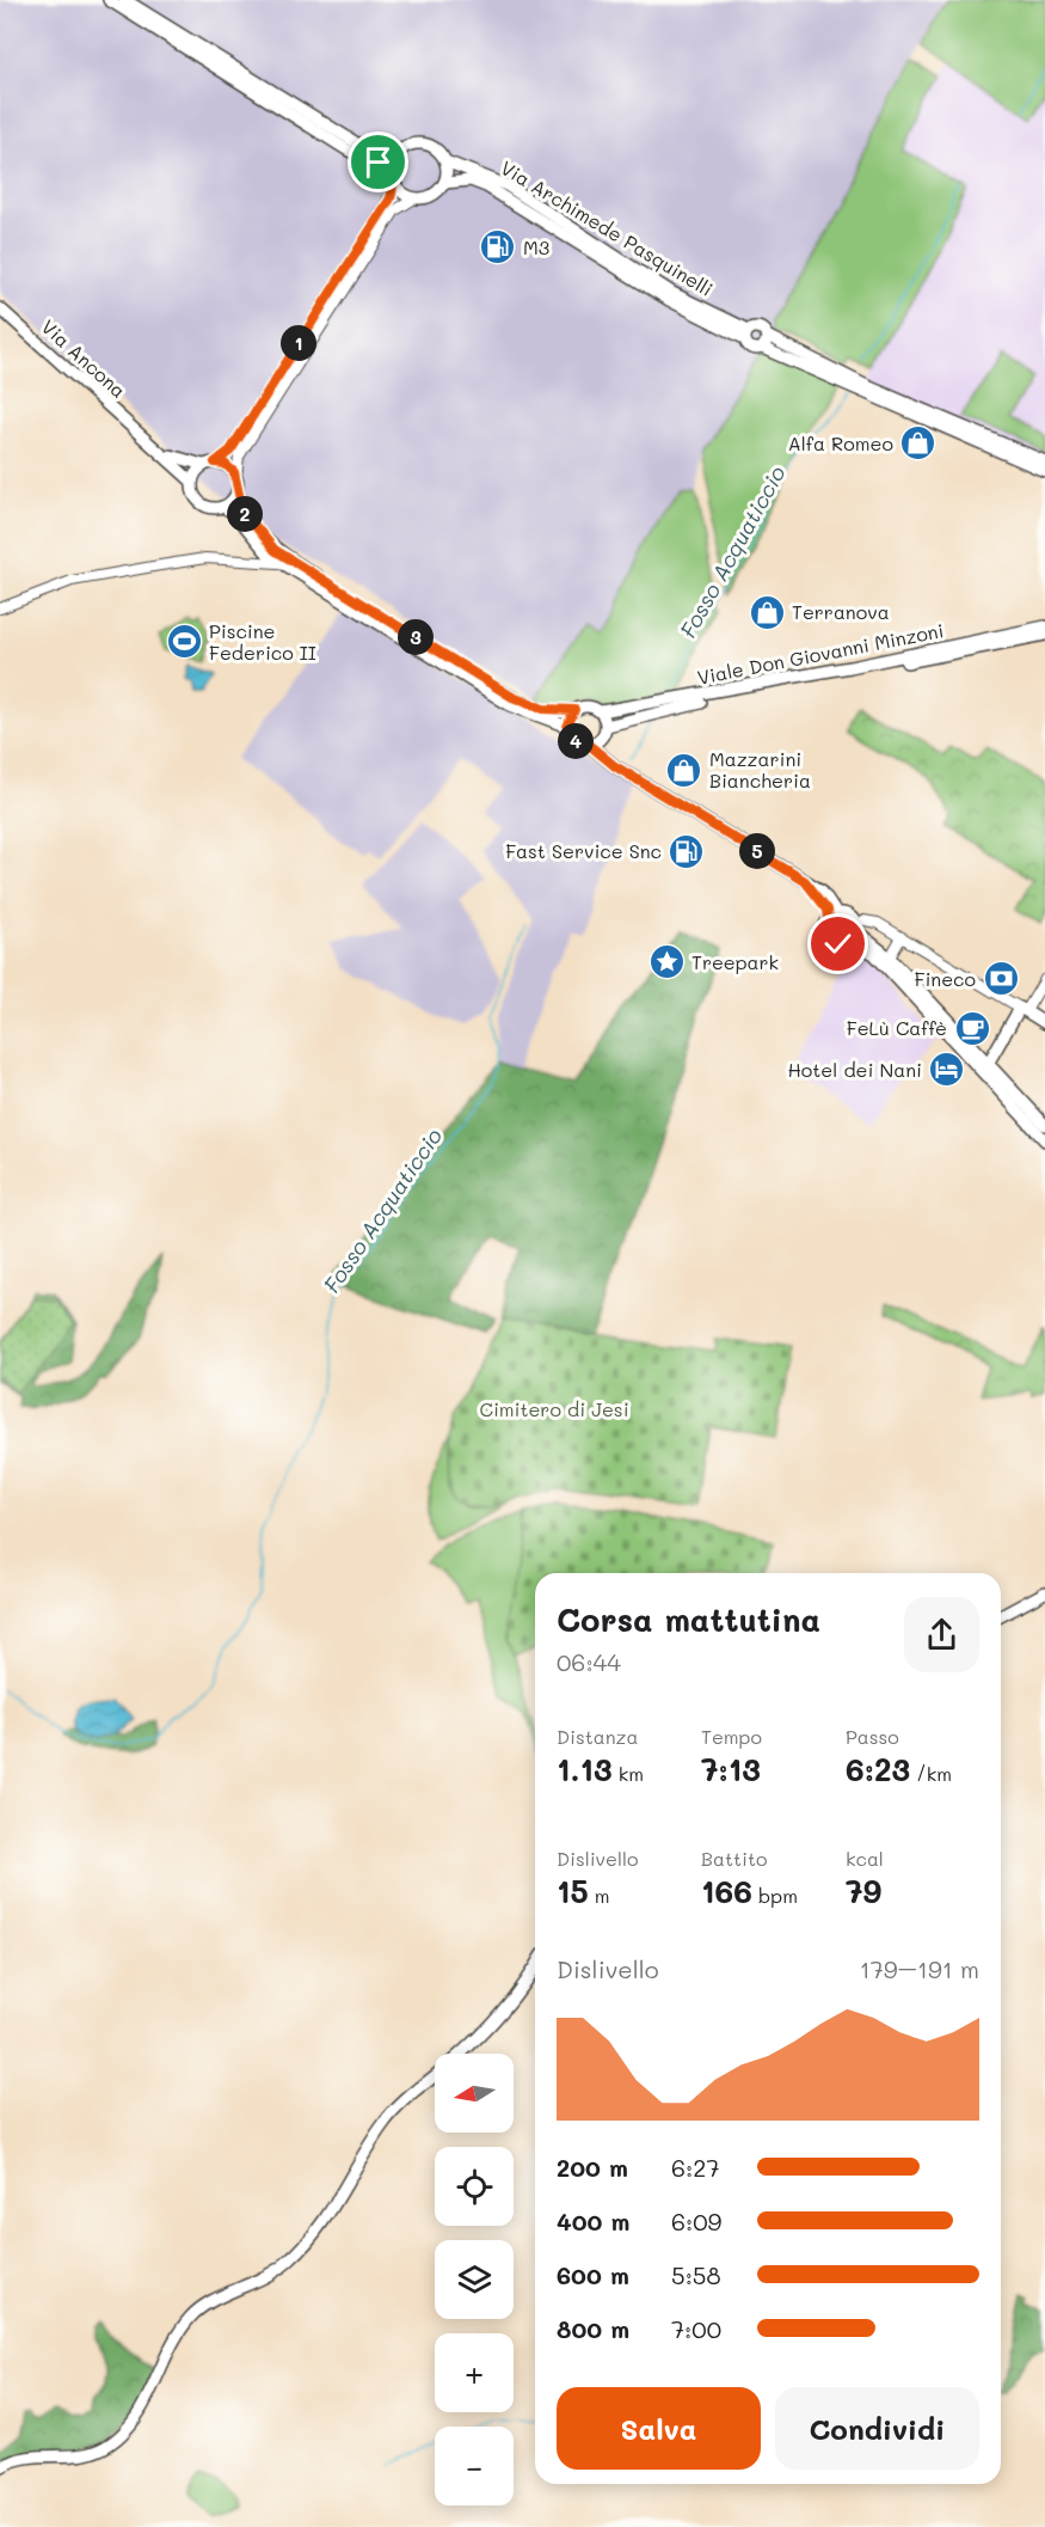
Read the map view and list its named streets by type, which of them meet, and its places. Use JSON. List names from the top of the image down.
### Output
{
  "streets": {
    "main road": ["Via Archimede Pasquinelli", "Via Ancona", "Viale Don Giovanni Minzoni"]
  },
  "crossings": [
    ["Via Ancona", "Viale Don Giovanni Minzoni"]
  ],
  "water": ["Fosso Acquaticcio"],
  "parks": ["Cimitero di Jesi"],
  "places": {
    "fuel station": ["M3", "Fast Service Snc"],
    "shop": ["Alfa Romeo", "Terranova", "Mazzarini Biancheria"],
    "sports": ["Piscine Federico II"],
    "place": ["Treepark"],
    "bank": ["Fineco"],
    "cafe": ["FeLù Caffè"],
    "hotel": ["Hotel dei Nani"]
  },
  "north": "left",
  "page": {
    "pins": [
      "1",
      "2",
      "3",
      "4",
      "5"
    ],
    "heading": ["Corsa mattutina", "06:44"],
    "stats": [
      ["Distanza", "1.13 km"],
      ["Tempo", "7:13"],
      ["Passo", "6:23 /km"],
      ["Dislivello", "15 m"],
      ["Battito", "166 bpm"],
      ["kcal", "79"]
    ],
    "chart": ["Dislivello", "179–191 m"],
    "map_buttons": ["+", "−"],
    "list": [
      {
        "name": "200 m",
        "note": "6:27"
      },
      {
        "name": "400 m",
        "note": "6:09"
      },
      {
        "name": "600 m",
        "note": "5:58"
      },
      {
        "name": "800 m",
        "note": "7:00"
      }
    ],
    "buttons": ["Salva", "Condividi"]
  }
}
